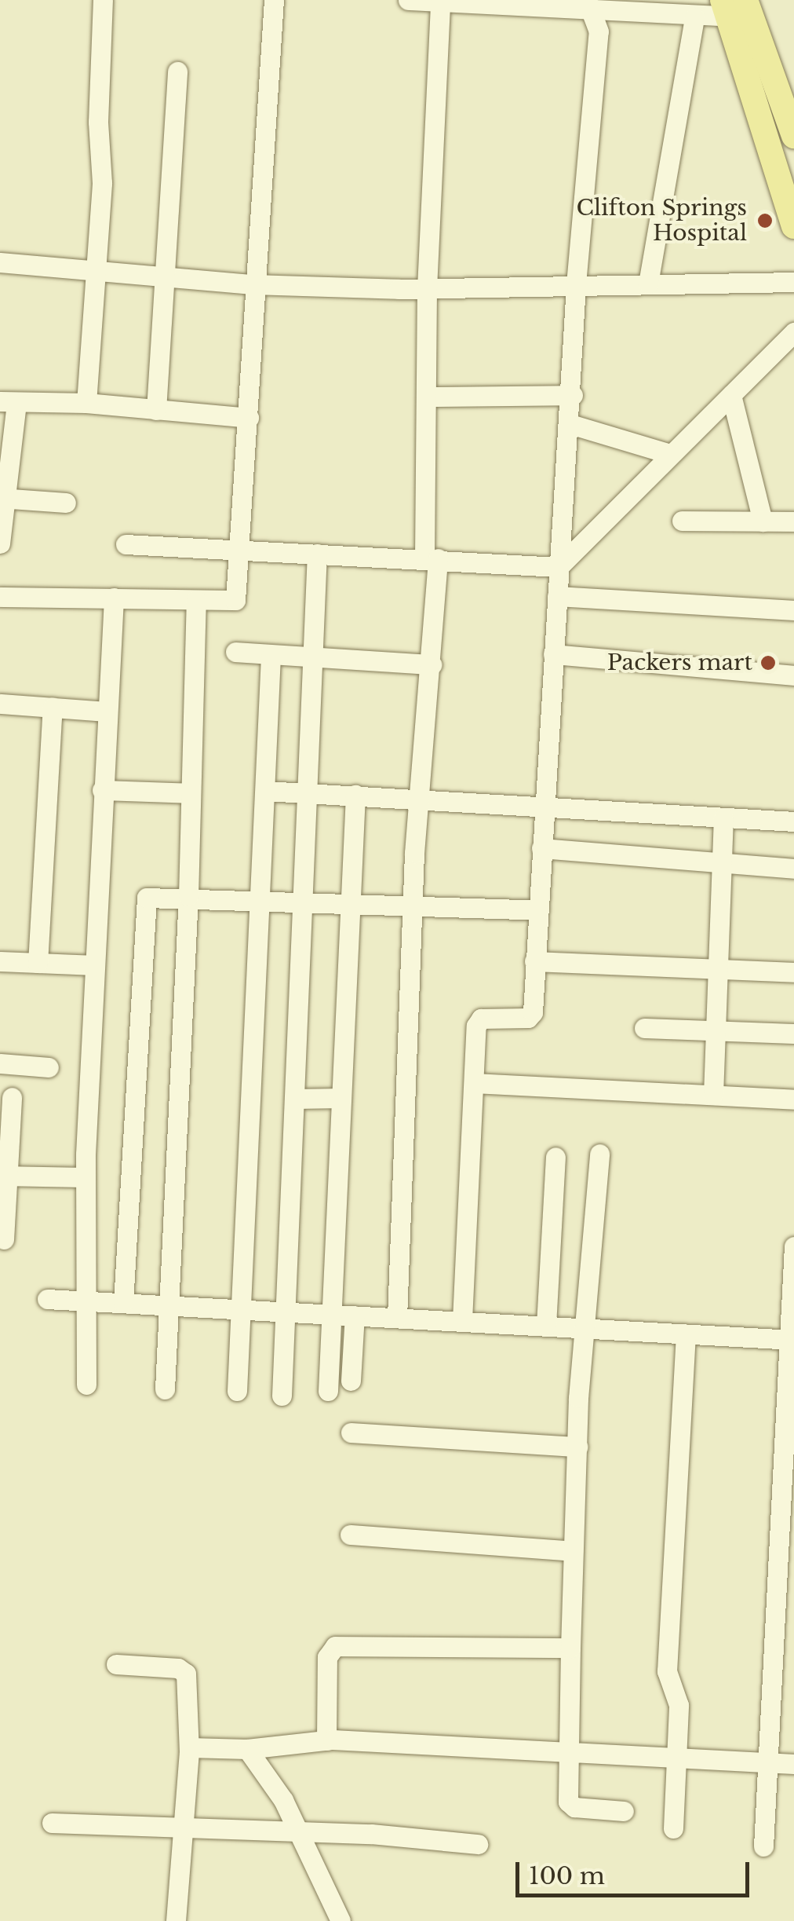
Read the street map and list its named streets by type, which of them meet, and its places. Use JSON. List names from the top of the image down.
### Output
{
  "places": ["Clifton Springs Hospital", "Packers mart"],
  "scale_bar": "100 m"
}
